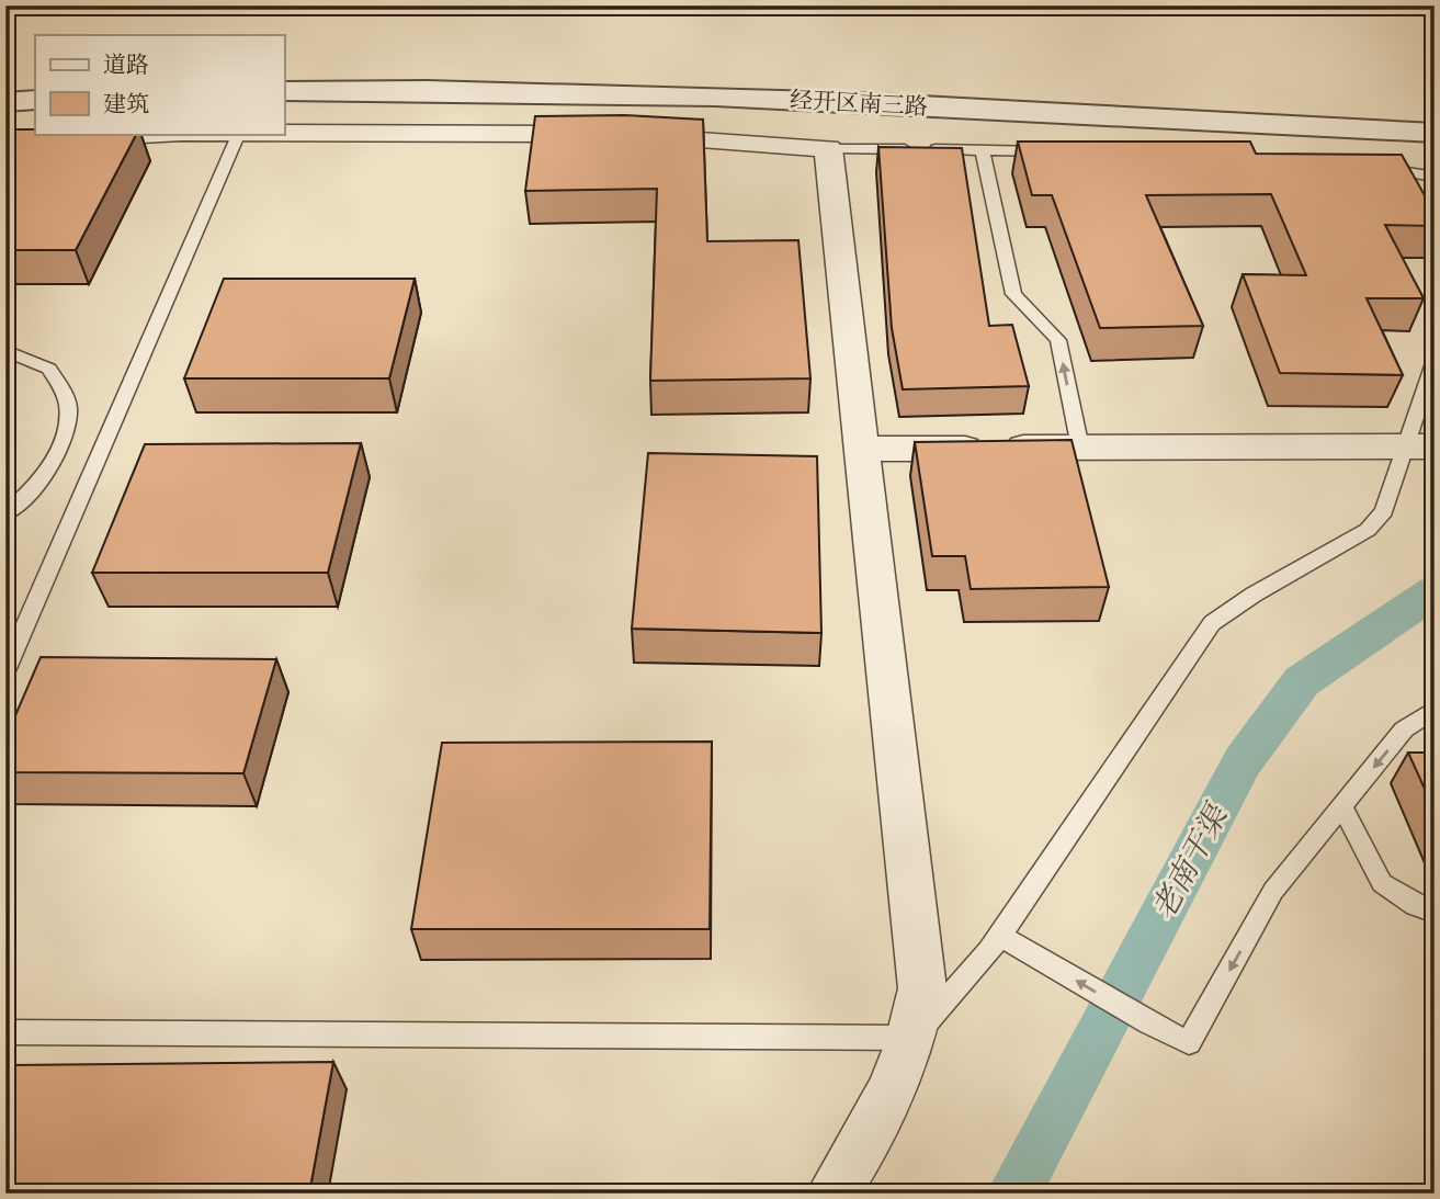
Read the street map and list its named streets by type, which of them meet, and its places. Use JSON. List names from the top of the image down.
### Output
{
  "streets": {
    "street": ["经开区南三路"]
  },
  "water": ["老南干渠"],
  "legend": ["道路", "建筑"]
}
